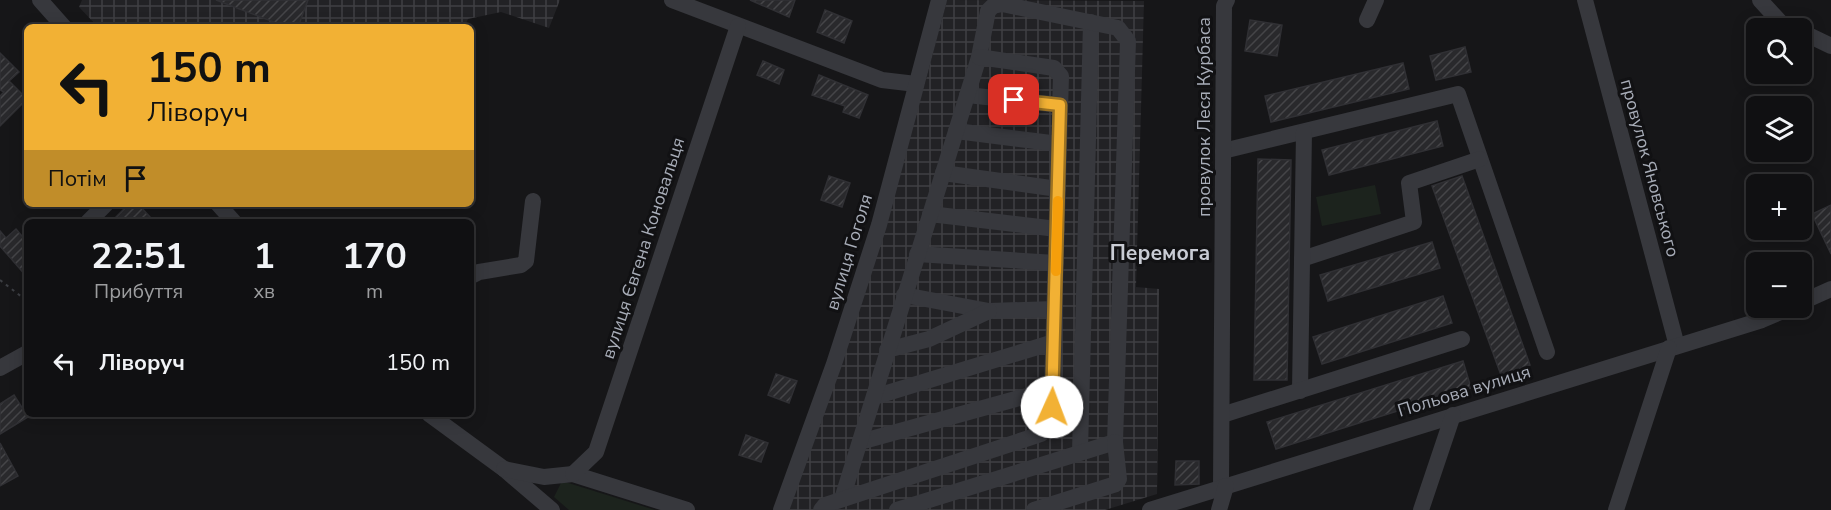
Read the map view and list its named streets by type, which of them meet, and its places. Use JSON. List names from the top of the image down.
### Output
{
  "streets": {
    "street": [
      "провулок Леся Курбаса",
      "провулок Яновського",
      "вулиця Євгена Коновальця",
      "вулиця Гоголя",
      "Польова вулиця"
    ]
  },
  "crossings": [
    ["провулок Леся Курбаса", "Польова вулиця"],
    ["провулок Яновського", "Польова вулиця"]
  ],
  "districts": ["Перемога"],
  "page": {
    "map_buttons": ["+", "−"],
    "turn": ["150 m", "Ліворуч"],
    "then": "Потім",
    "eta": [
      "22:51",
      "Прибуття",
      "1",
      "хв",
      "170",
      "m"
    ],
    "list": [
      {
        "name": "Ліворуч",
        "value": "150 m"
      }
    ]
  }
}
